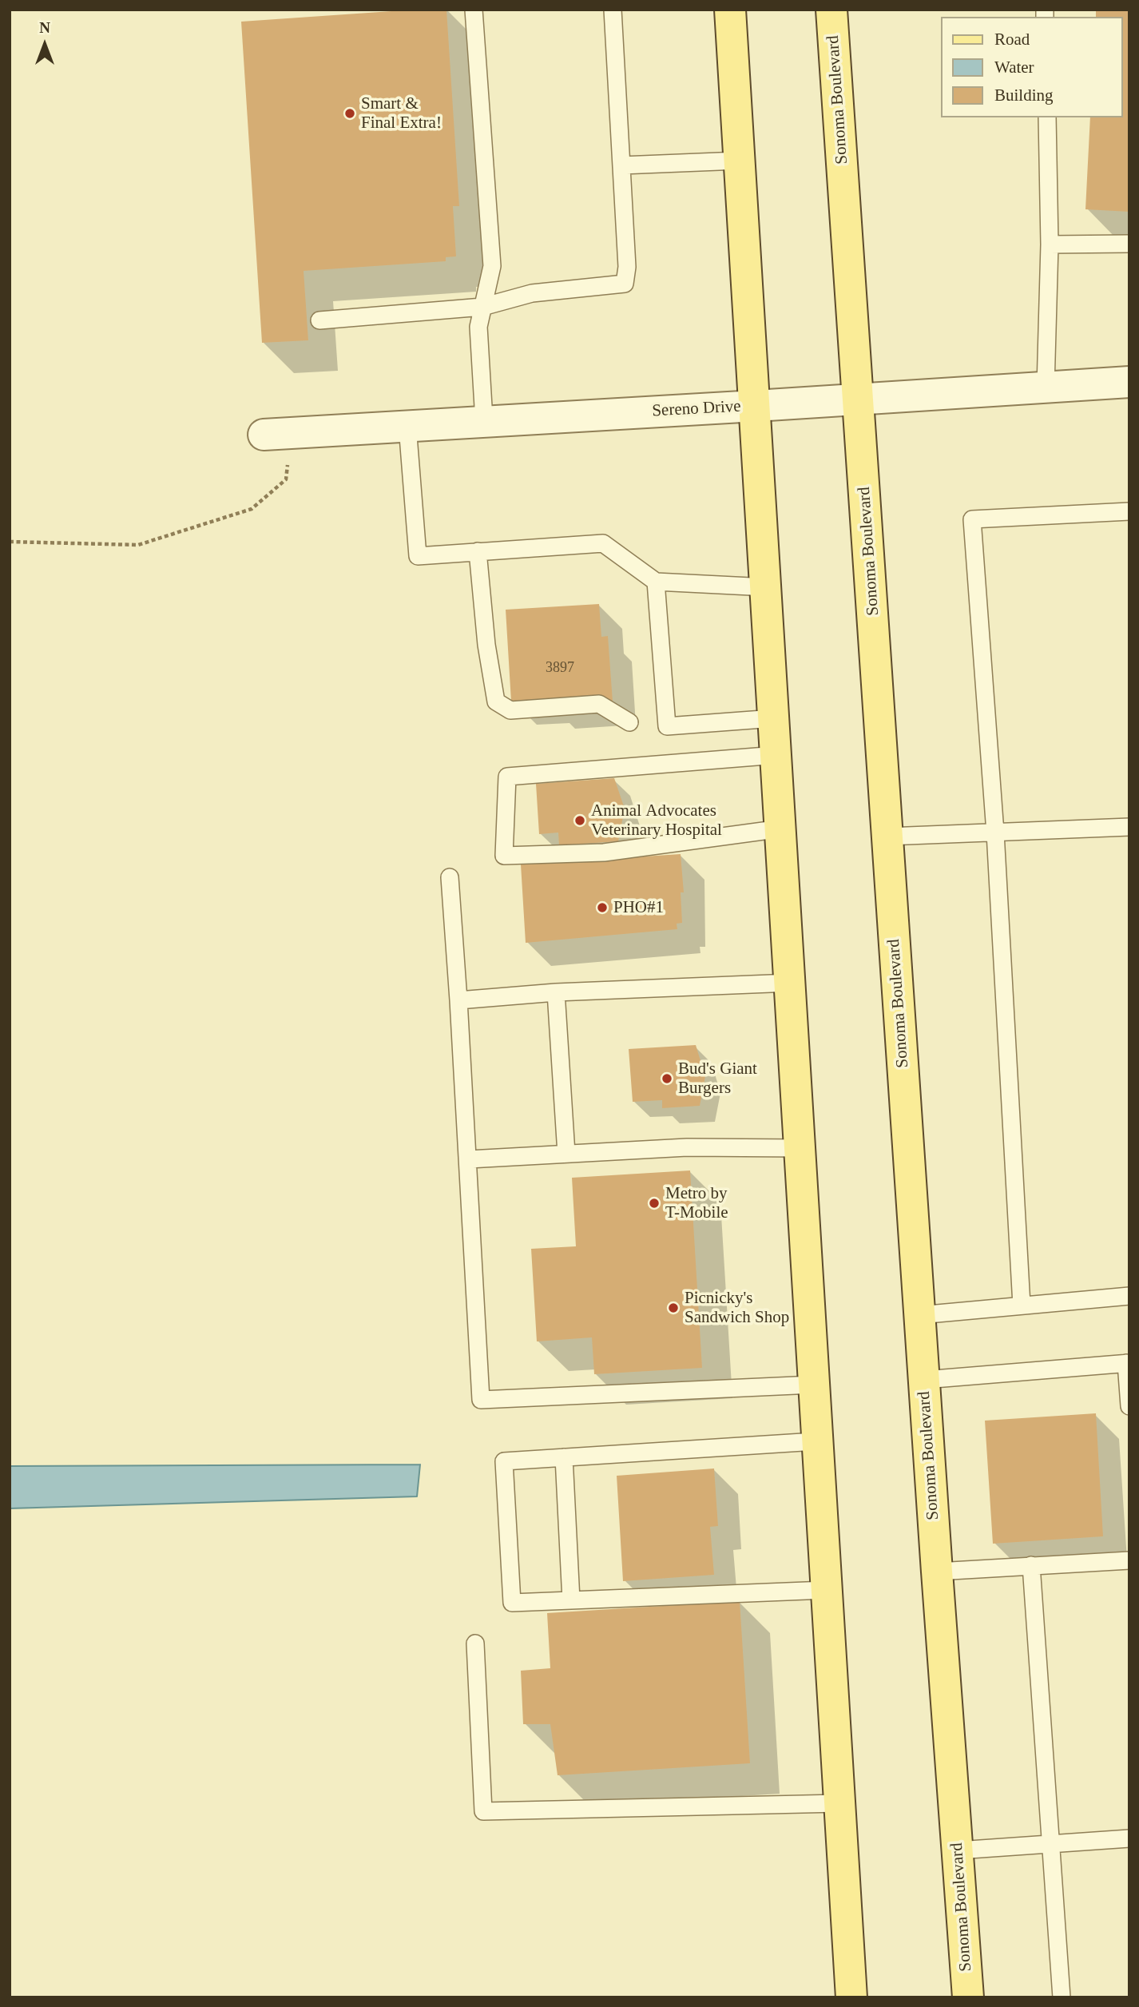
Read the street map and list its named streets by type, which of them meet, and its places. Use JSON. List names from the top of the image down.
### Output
{
  "streets": {
    "main road": ["Sonoma Boulevard"],
    "street": ["Sereno Drive"]
  },
  "crossings": [
    ["Sonoma Boulevard", "Sereno Drive"]
  ],
  "places": [
    "Smart & Final Extra!",
    "Animal Advocates Veterinary Hospital",
    "PHO#1",
    "Bud's Giant Burgers",
    "Metro by T-Mobile",
    "Picnicky's Sandwich Shop"
  ],
  "house_numbers": ["3897"],
  "legend": ["Road", "Water", "Building"],
  "north": "top"
}
